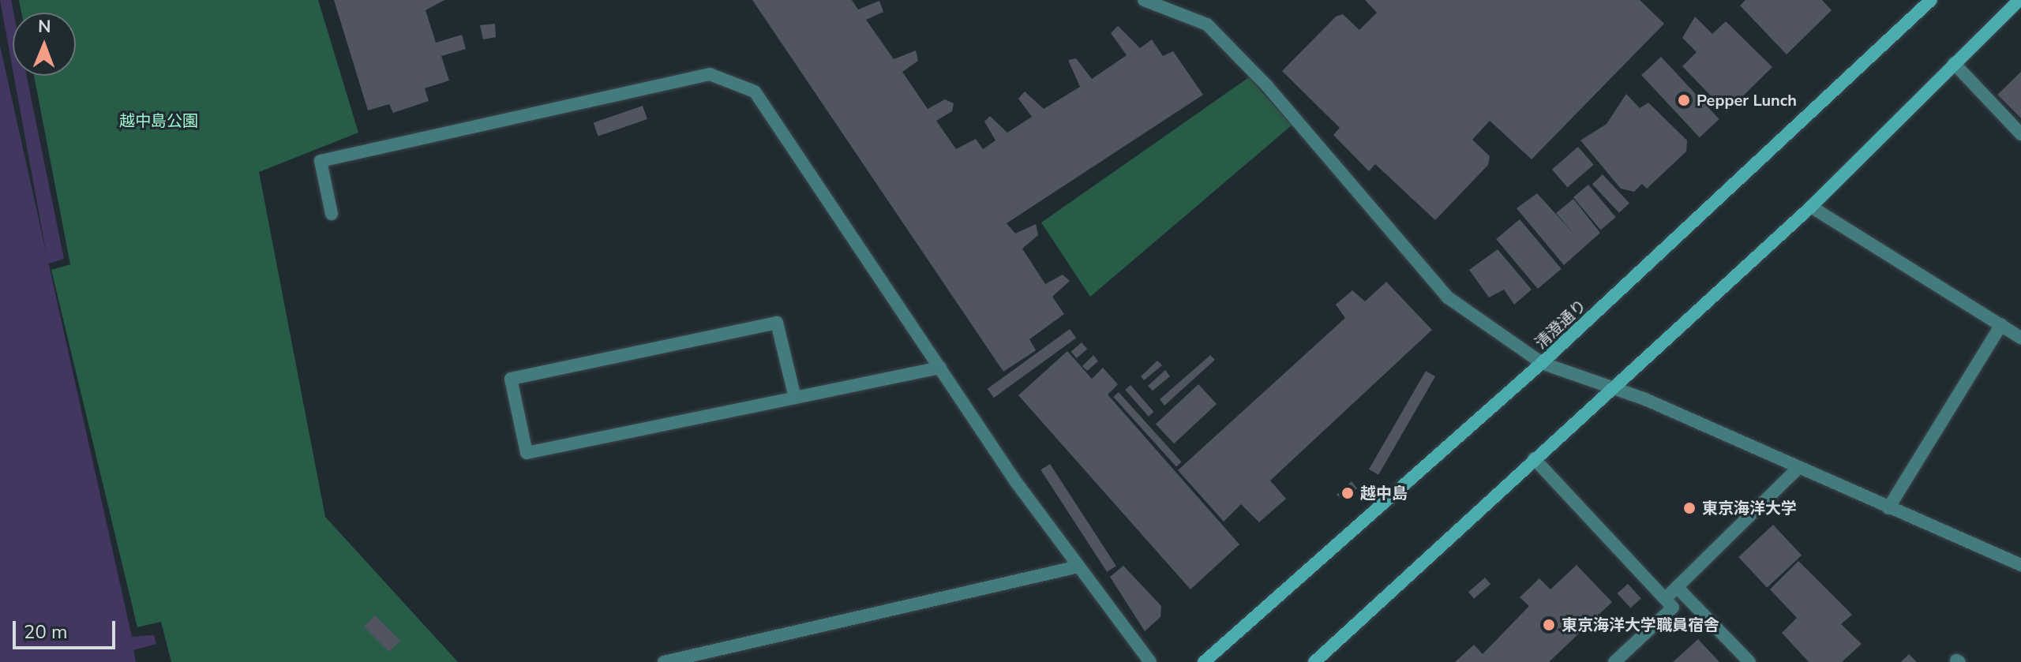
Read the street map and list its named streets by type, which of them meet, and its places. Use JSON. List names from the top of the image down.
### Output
{
  "streets": {
    "main road": ["清澄通り"]
  },
  "parks": ["越中島公園"],
  "places": [
    "Pepper Lunch",
    "越中島",
    "東京海洋大学",
    "東京海洋大学職員宿舎"
  ],
  "scale_bar": "20 m",
  "north": "top"
}
